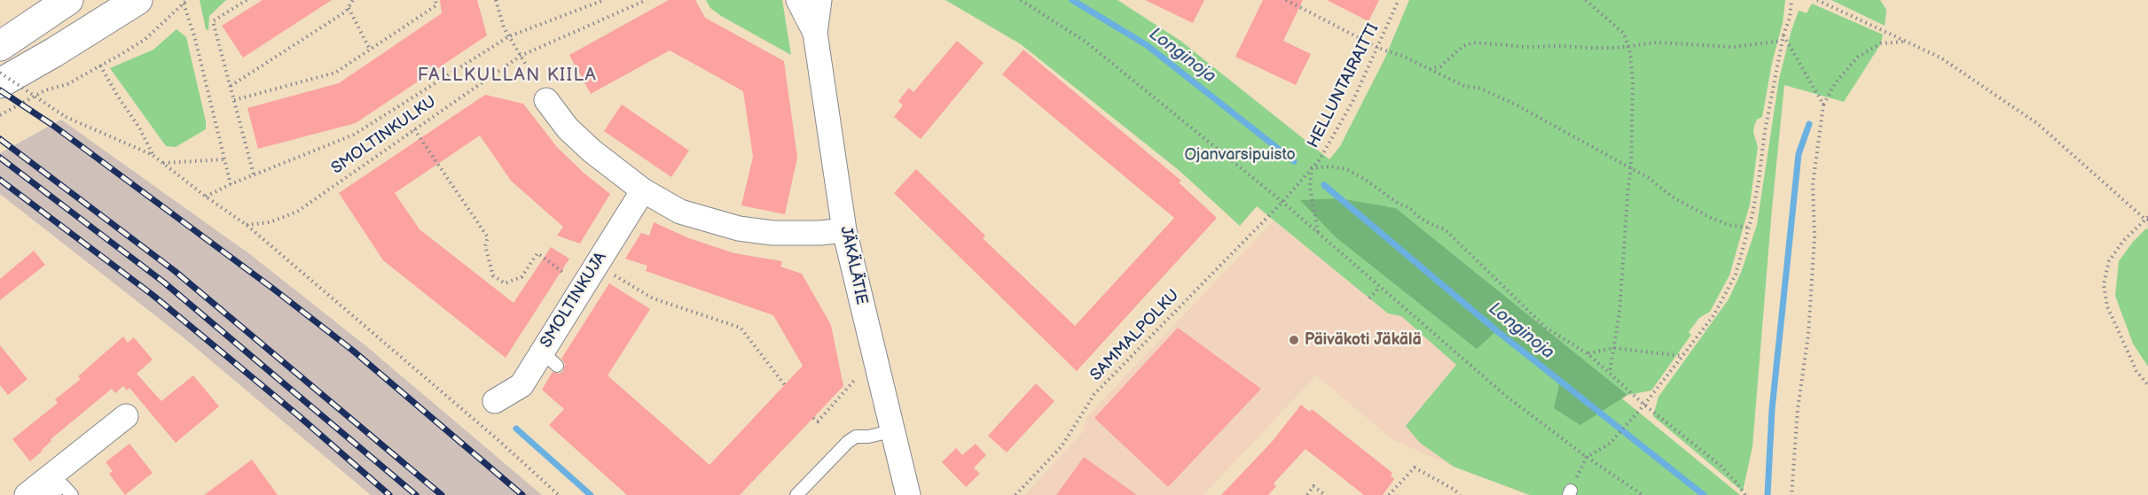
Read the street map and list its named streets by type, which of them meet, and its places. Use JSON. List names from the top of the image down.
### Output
{
  "streets": {
    "street": ["JÄKÄLÄTIE", "SMOLTINKUJA"],
    "path": ["HELLUNTAIRAITTI", "SMOLTINKULKU", "SAMMALPOLKU"]
  },
  "crossings": [
    ["HELLUNTAIRAITTI", "SAMMALPOLKU"]
  ],
  "districts": ["FALLKULLAN KIILA"],
  "water": ["Longinoja"],
  "parks": ["Ojanvarsipuisto"],
  "places": ["Päiväkoti Jäkälä"]
}
